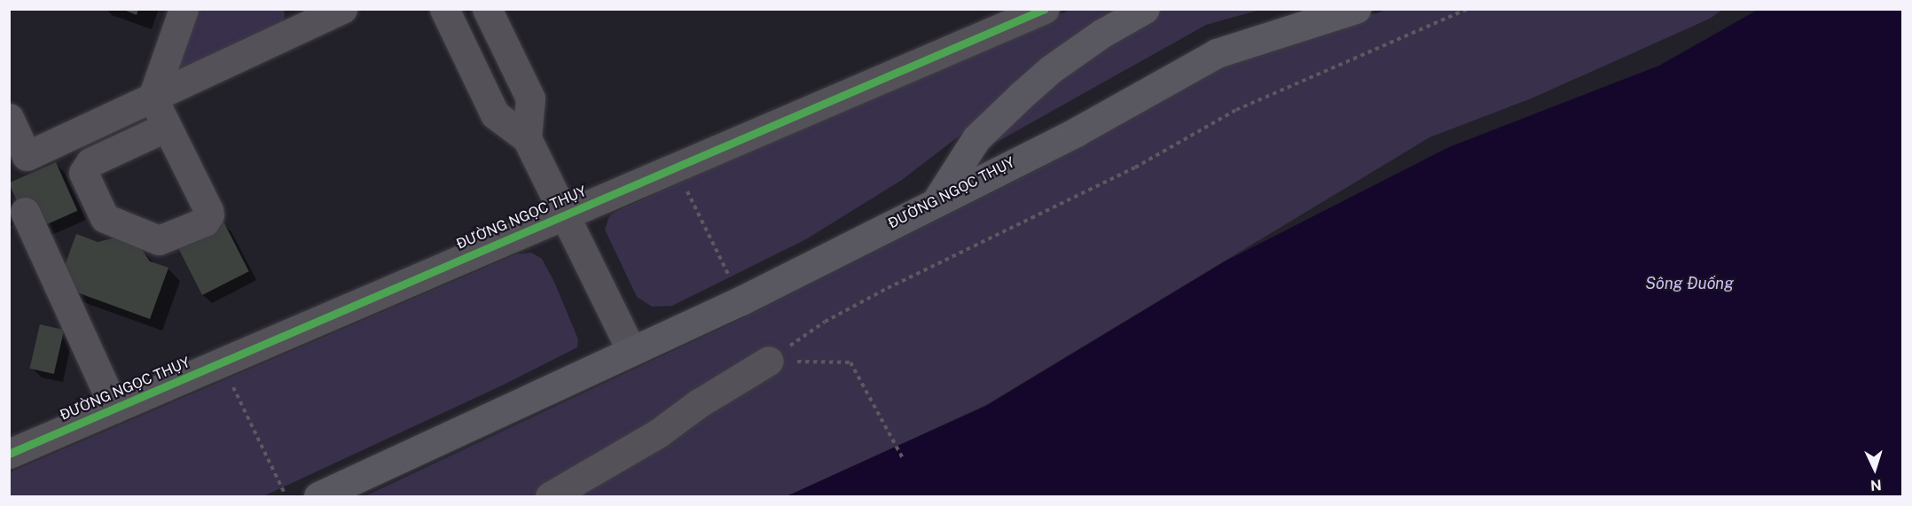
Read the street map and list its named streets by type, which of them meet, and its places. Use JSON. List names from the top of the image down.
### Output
{
  "streets": {
    "main road": ["ĐƯỜNG NGỌC THỤY"]
  },
  "water": ["Sông Đuống"],
  "north": "bottom"
}
